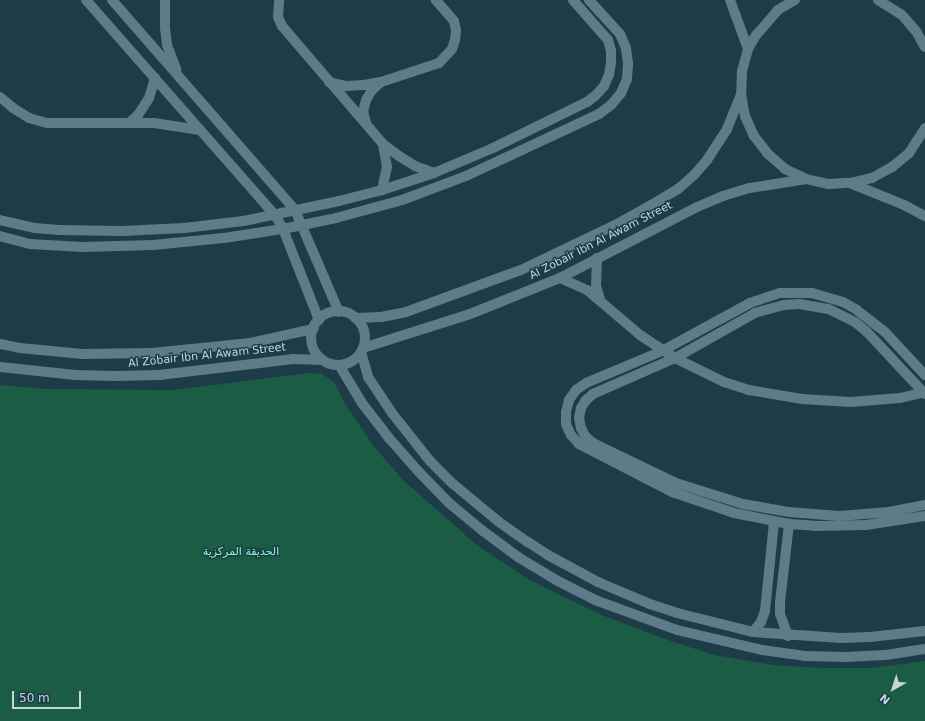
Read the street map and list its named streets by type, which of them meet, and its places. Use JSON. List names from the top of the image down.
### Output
{
  "streets": {
    "street": ["Al Zobair Ibn Al Awam Street"]
  },
  "parks": ["الحديقة المركزية"],
  "scale_bar": "50 m",
  "north": "bottom left"
}
